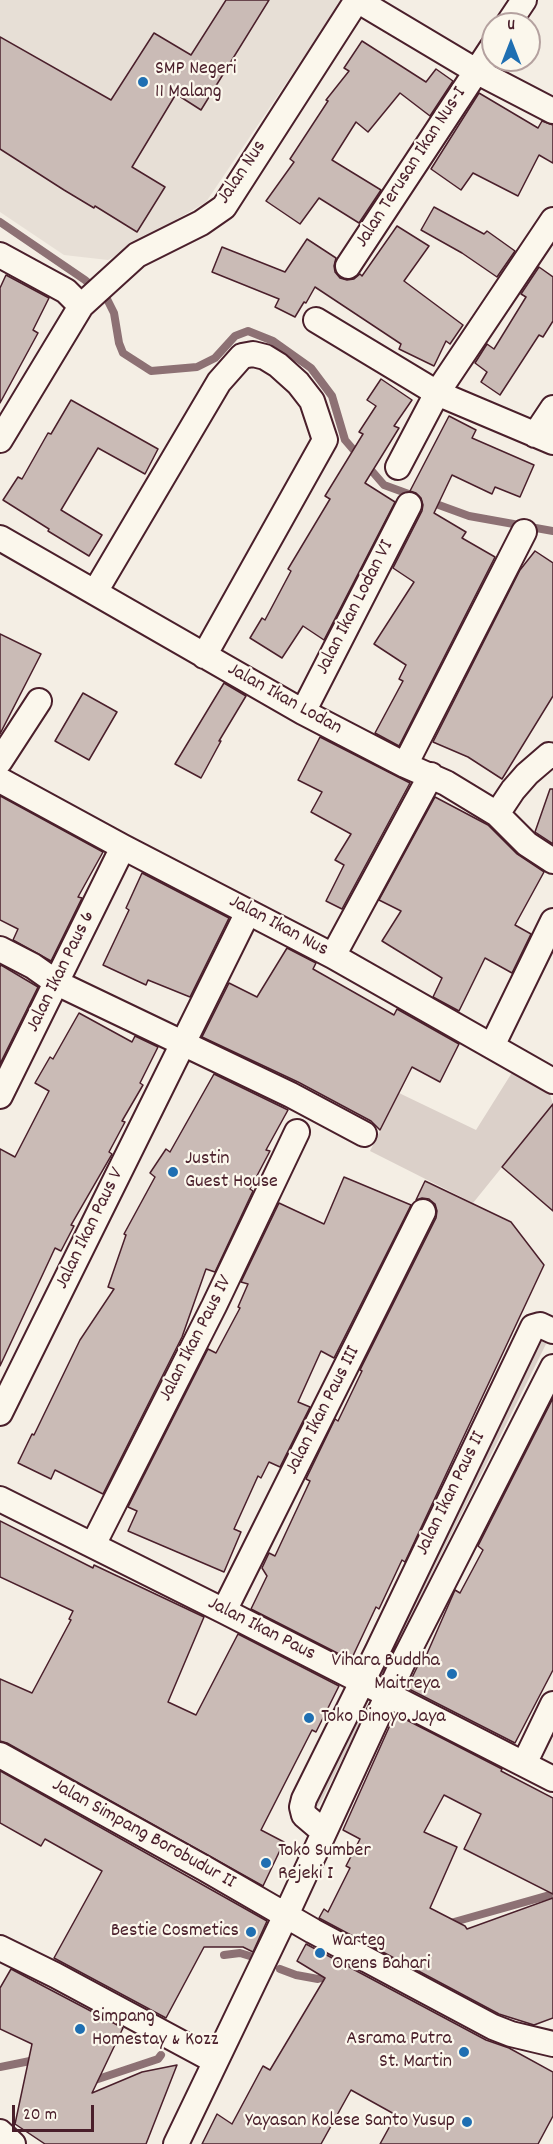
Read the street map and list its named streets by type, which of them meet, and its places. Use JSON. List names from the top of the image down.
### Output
{
  "streets": {
    "street": [
      "Jalan Terusan Ikan Nus-I",
      "Jalan Nus",
      "Jalan Ikan Lodan VI",
      "Jalan Ikan Lodan",
      "Jalan Ikan Nus",
      "Jalan Ikan Paus 6",
      "Jalan Ikan Paus V",
      "Jalan Ikan Paus IV",
      "Jalan Ikan Paus III",
      "Jalan Ikan Paus II",
      "Jalan Ikan Paus",
      "Jalan Simpang Borobudur II"
    ]
  },
  "crossings": [
    ["Jalan Ikan Lodan VI", "Jalan Ikan Lodan"],
    ["Jalan Ikan Nus", "Jalan Ikan Paus 6"],
    ["Jalan Ikan Nus", "Jalan Ikan Paus V"],
    ["Jalan Ikan Paus IV", "Jalan Ikan Paus"],
    ["Jalan Ikan Paus III", "Jalan Ikan Paus"],
    ["Jalan Ikan Paus II", "Jalan Ikan Paus"],
    ["Jalan Ikan Paus II", "Jalan Simpang Borobudur II"]
  ],
  "places": [
    "SMP Negeri 11 Malang",
    "Justin Guest House",
    "Vihara Buddha Maitreya",
    "Toko Dinoyo Jaya",
    "Toko Sumber Rejeki I",
    "Bestie Cosmetics",
    "Warteg Orens Bahari",
    "Simpang Homestay & Kozz",
    "Asrama Putra St. Martin",
    "Yayasan Kolese Santo Yusup"
  ],
  "scale_bar": "20 m",
  "north": "top"
}
